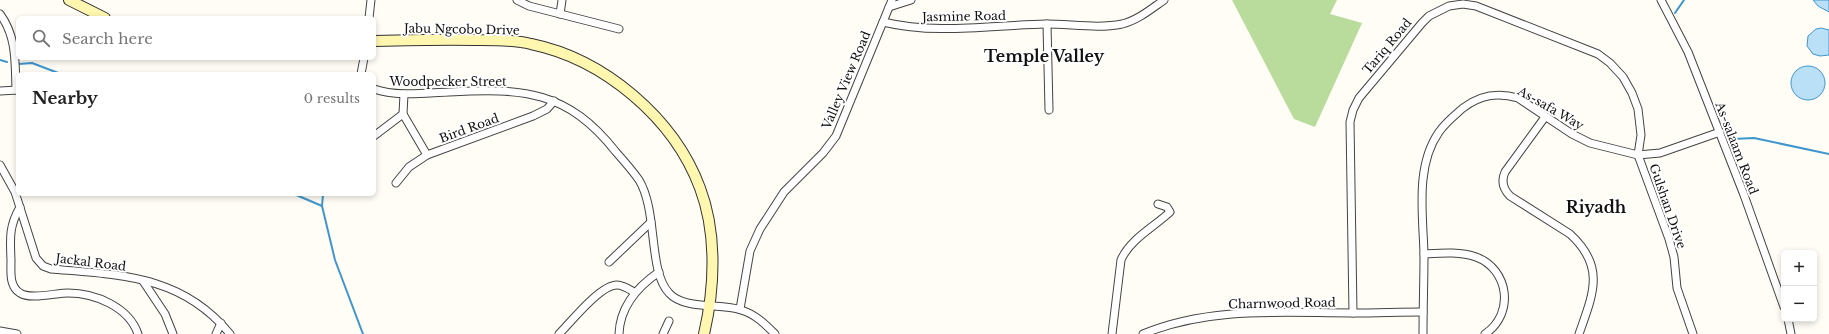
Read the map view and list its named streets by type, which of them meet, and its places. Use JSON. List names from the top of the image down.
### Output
{
  "streets": {
    "main road": ["Jabu Ngcobo Drive"],
    "street": [
      "Jasmine Road",
      "Tariq Road",
      "Valley View Road",
      "Woodpecker Street",
      "As-safa Way",
      "Bird Road",
      "As-salaam Road",
      "Gulshan Drive",
      "Jackal Road",
      "Charnwood Road"
    ]
  },
  "crossings": [
    ["Jasmine Road", "Valley View Road"],
    ["Jabu Ngcobo Drive", "Woodpecker Street"],
    ["Tariq Road", "As-safa Way"],
    ["Tariq Road", "Gulshan Drive"],
    ["Tariq Road", "Charnwood Road"],
    ["Woodpecker Street", "Bird Road"],
    ["As-safa Way", "As-salaam Road"],
    ["As-safa Way", "Gulshan Drive"],
    ["As-safa Way", "Charnwood Road"]
  ],
  "districts": ["Temple Valley", "Riyadh"],
  "page": {
    "search": "Search here",
    "heading": ["Nearby", "0 results"],
    "map_buttons": ["+", "−"]
  }
}
